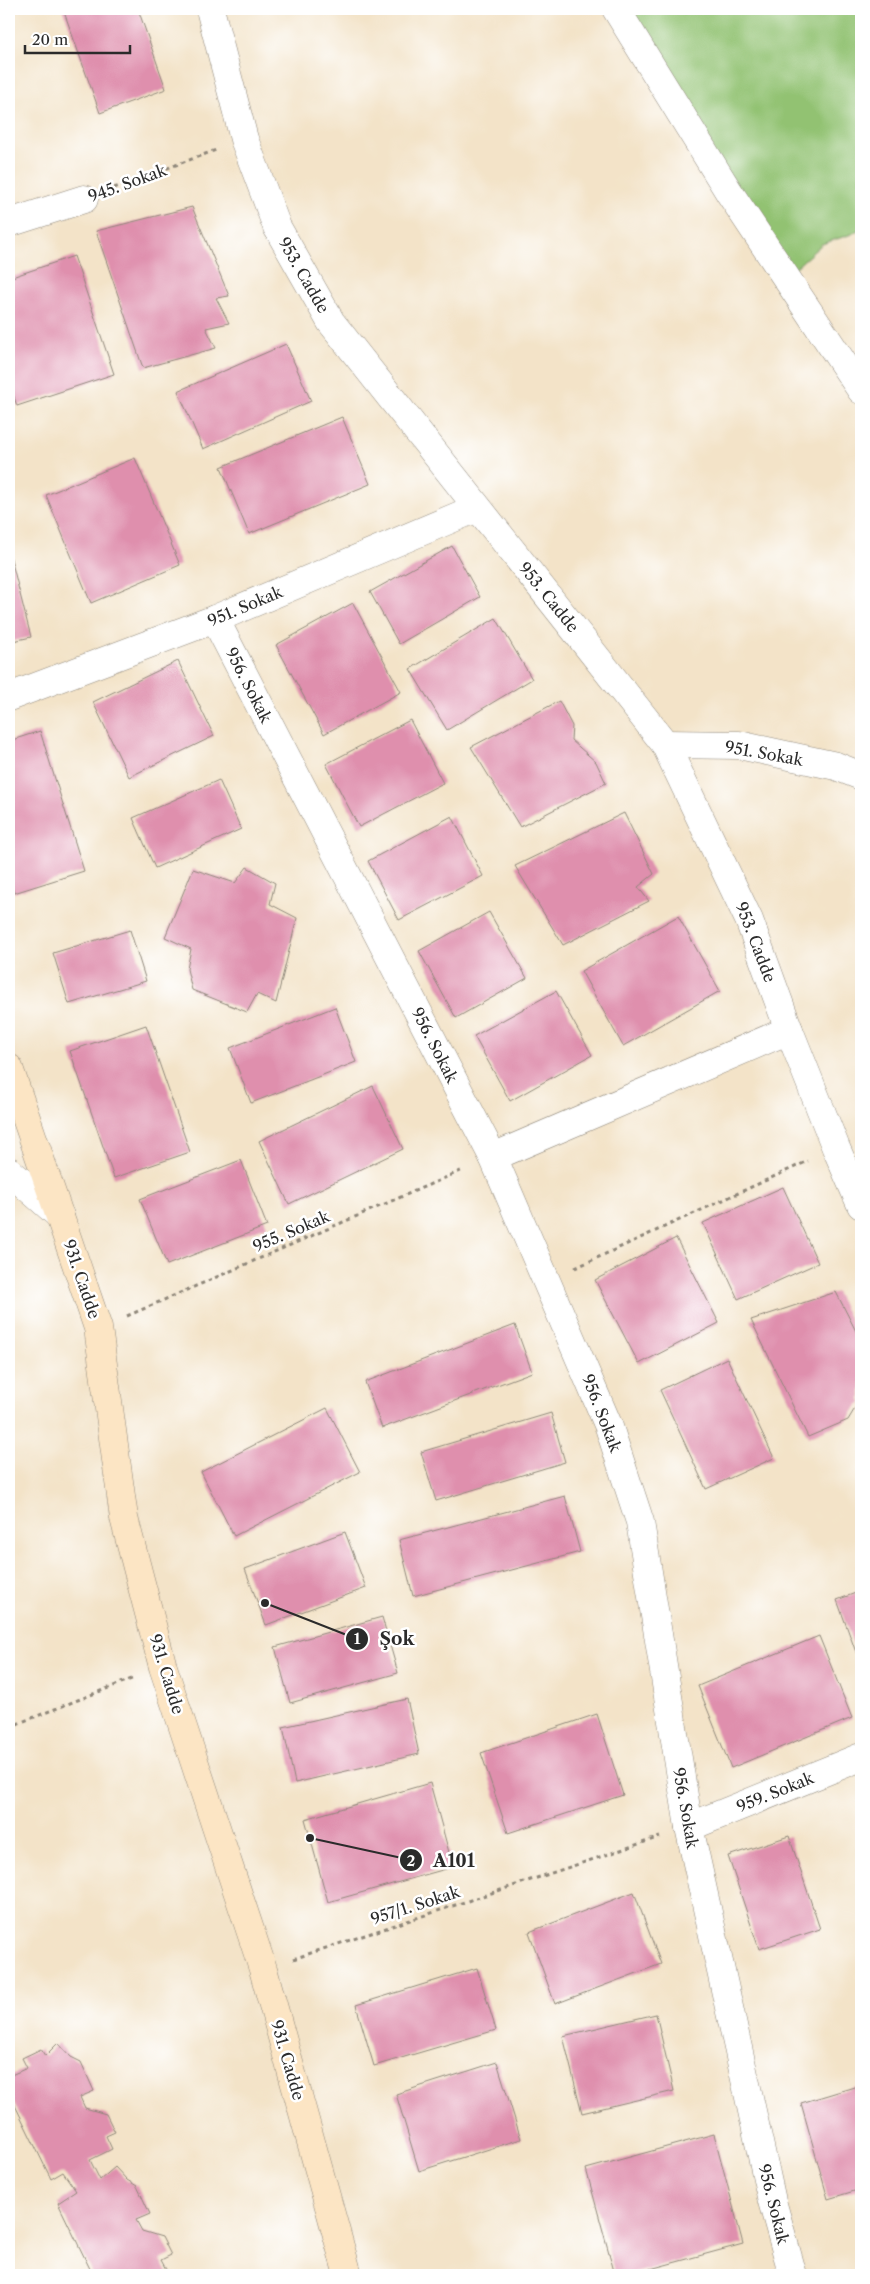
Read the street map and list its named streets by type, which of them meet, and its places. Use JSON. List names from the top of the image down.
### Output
{
  "streets": {
    "main road": ["931. Cadde"],
    "street": [
      "945. Sokak",
      "953. Cadde",
      "951. Sokak",
      "956. Sokak",
      "959. Sokak"
    ],
    "path": ["955. Sokak", "957/1. Sokak"]
  },
  "crossings": [
    ["945. Sokak", "953. Cadde"],
    ["953. Cadde", "951. Sokak"],
    ["951. Sokak", "956. Sokak"],
    ["956. Sokak", "955. Sokak"],
    ["956. Sokak", "959. Sokak"],
    ["956. Sokak", "957/1. Sokak"],
    ["955. Sokak", "931. Cadde"],
    ["931. Cadde", "957/1. Sokak"],
    ["959. Sokak", "957/1. Sokak"]
  ],
  "places": ["Şok", "A101"],
  "scale_bar": "20 m"
}
